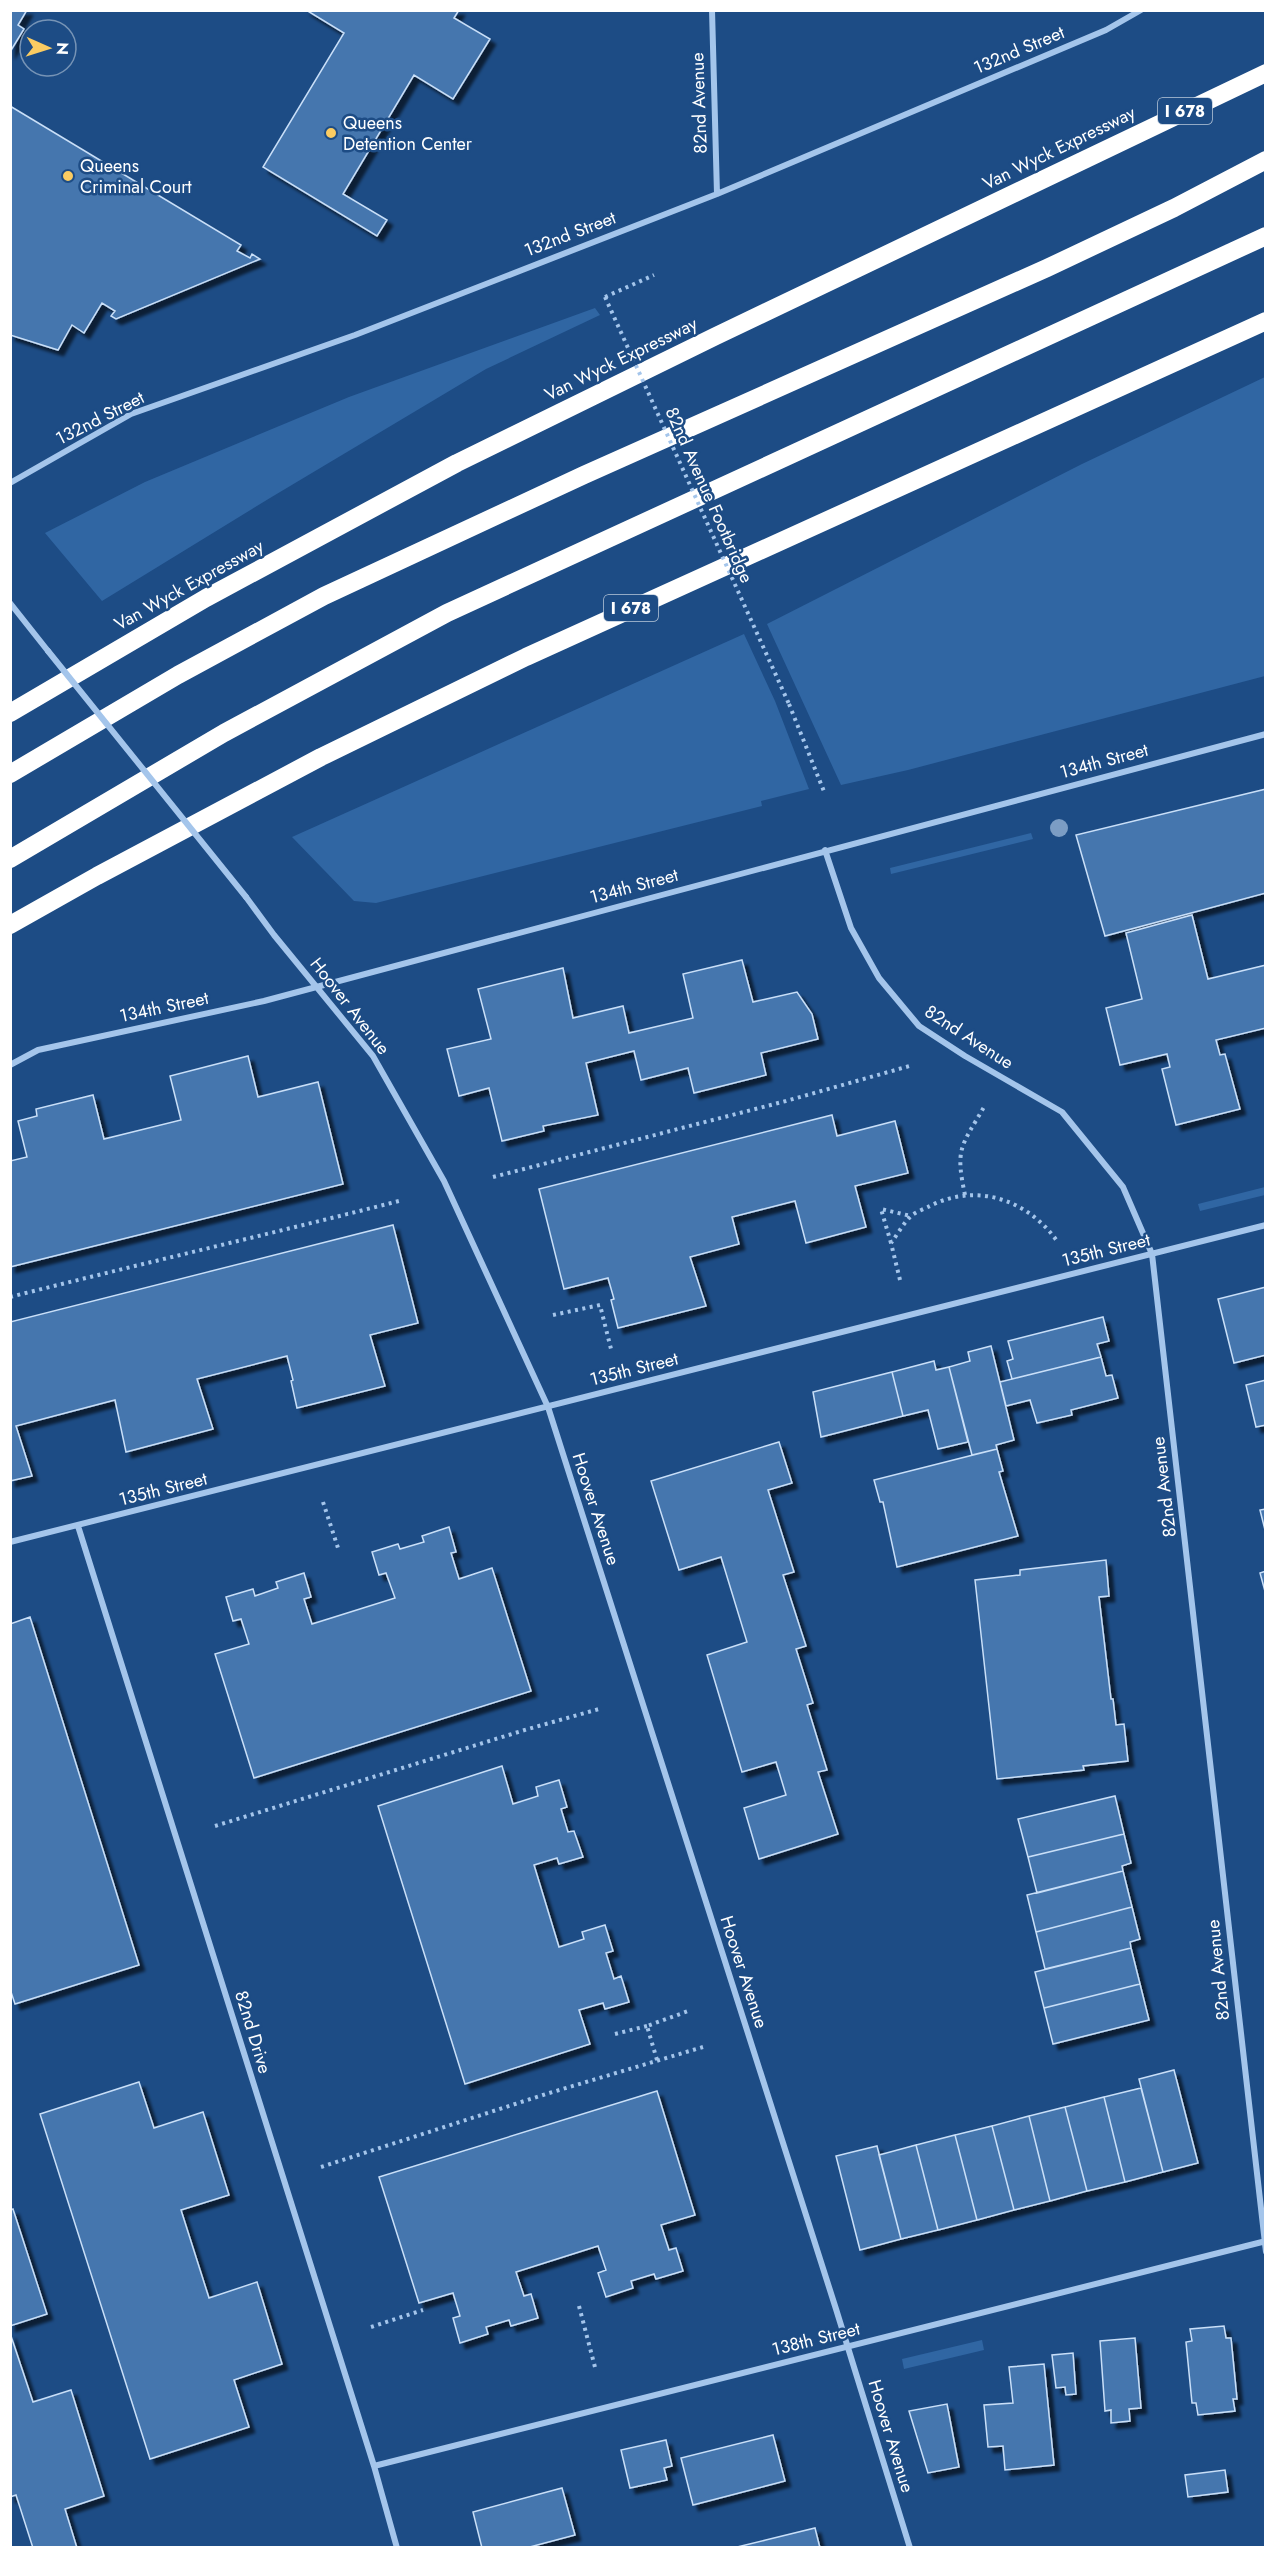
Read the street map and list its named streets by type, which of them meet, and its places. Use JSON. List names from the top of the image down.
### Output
{
  "streets": {
    "highway": ["I 678", "Van Wyck Expressway"],
    "street": [
      "132nd Street",
      "82nd Avenue",
      "134th Street",
      "Hoover Avenue",
      "135th Street",
      "82nd Drive",
      "138th Street"
    ],
    "path": ["82nd Avenue Footbridge"]
  },
  "crossings": [
    ["132nd Street", "82nd Avenue"],
    ["82nd Avenue", "134th Street"],
    ["82nd Avenue", "135th Street"],
    ["82nd Avenue", "138th Street"],
    ["I 678", "82nd Avenue Footbridge"],
    ["134th Street", "Hoover Avenue"],
    ["Hoover Avenue", "135th Street"],
    ["Hoover Avenue", "138th Street"],
    ["135th Street", "82nd Drive"],
    ["82nd Drive", "138th Street"]
  ],
  "places": ["Queens Detention Center", "Queens Criminal Court"],
  "north": "right"
}
